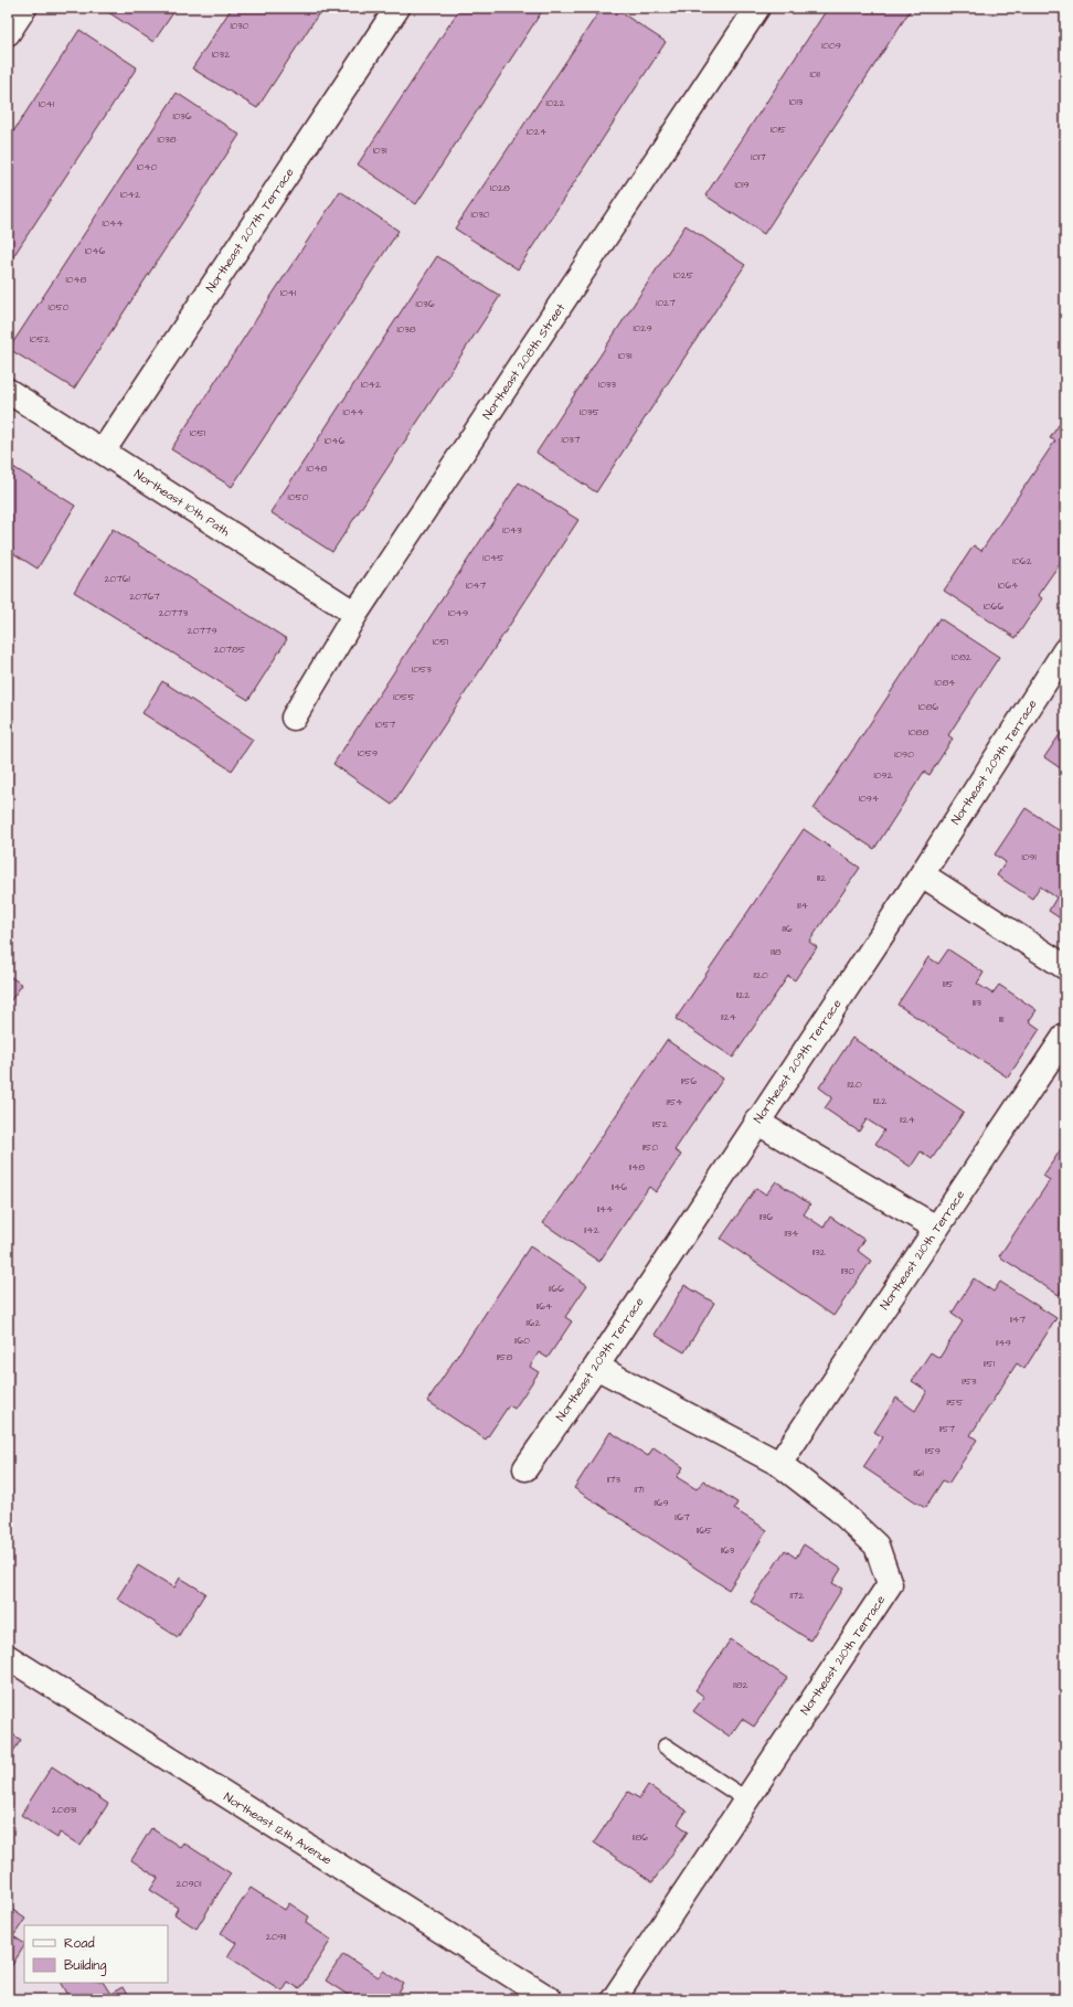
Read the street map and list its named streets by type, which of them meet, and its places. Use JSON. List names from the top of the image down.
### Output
{
  "streets": {
    "street": [
      "Northeast 207th Terrace",
      "Northeast 208th Street",
      "Northeast 10th Path",
      "Northeast 209th Terrace",
      "Northeast 210th Terrace",
      "Northeast 12th Avenue"
    ]
  },
  "crossings": [
    ["Northeast 207th Terrace", "Northeast 10th Path"],
    ["Northeast 208th Street", "Northeast 10th Path"],
    ["Northeast 209th Terrace", "Northeast 210th Terrace"]
  ],
  "house_numbers": [
    "1030",
    "1009",
    "1032",
    "1011",
    "1013",
    "1022",
    "1041",
    "1036",
    "1015",
    "1024",
    "1038",
    "1031",
    "1017",
    "1040",
    "1019",
    "1028",
    "1042",
    "1030",
    "1044",
    "1046",
    "1025",
    "1048",
    "1041",
    "1027",
    "1036",
    "1050",
    "1029",
    "1038",
    "1052",
    "1031",
    "1042",
    "1033",
    "1044",
    "1035",
    "1051",
    "1037",
    "1046",
    "1048",
    "1050",
    "1043",
    "1045",
    "1062",
    "20761",
    "1047",
    "1064",
    "20767",
    "1066",
    "20773",
    "1049",
    "20779",
    "1051",
    "20785",
    "1082",
    "1053",
    "1084",
    "1055",
    "1086",
    "1057",
    "1088",
    "1059",
    "1090",
    "1092",
    "1094",
    "1091",
    "1112",
    "1114",
    "1116",
    "1118",
    "1120",
    "1115",
    "1122",
    "1113",
    "1124",
    "1111",
    "1156",
    "1120",
    "1122",
    "1154",
    "1124",
    "1152",
    "1150",
    "1148",
    "1146",
    "1144",
    "1136",
    "1142",
    "1134",
    "1132",
    "1130",
    "1166",
    "1164",
    "1147",
    "1162",
    "1160",
    "1149",
    "1158",
    "1151",
    "1153",
    "1155",
    "1157",
    "1159",
    "1161",
    "1173",
    "1171",
    "1169",
    "1167",
    "1165",
    "1163",
    "1172",
    "1182",
    "20831",
    "1186",
    "20901",
    "20911"
  ],
  "legend": ["Road", "Building"]
}
